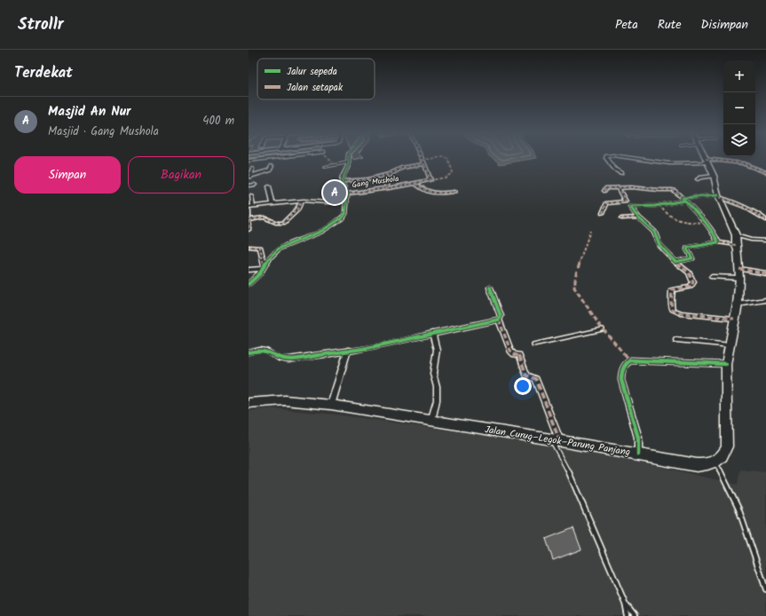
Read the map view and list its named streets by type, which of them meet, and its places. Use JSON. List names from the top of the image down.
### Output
{
  "streets": {
    "main road": ["Jalan Curug–Legok–Parung Panjang"],
    "street": ["Gang Mushola"]
  },
  "legend": ["Jalur sepeda", "Jalan setapak"],
  "page": {
    "header": "Strollr",
    "nav": ["Peta", "Rute", "Disimpan"],
    "heading": "Terdekat",
    "map_buttons": ["+", "−"],
    "list": [
      {
        "mark": "A",
        "name": "Masjid An Nur",
        "note": "Masjid · Gang Mushola",
        "value": "400 m"
      }
    ],
    "buttons": ["Simpan", "Bagikan"],
    "pins": "A"
  }
}
